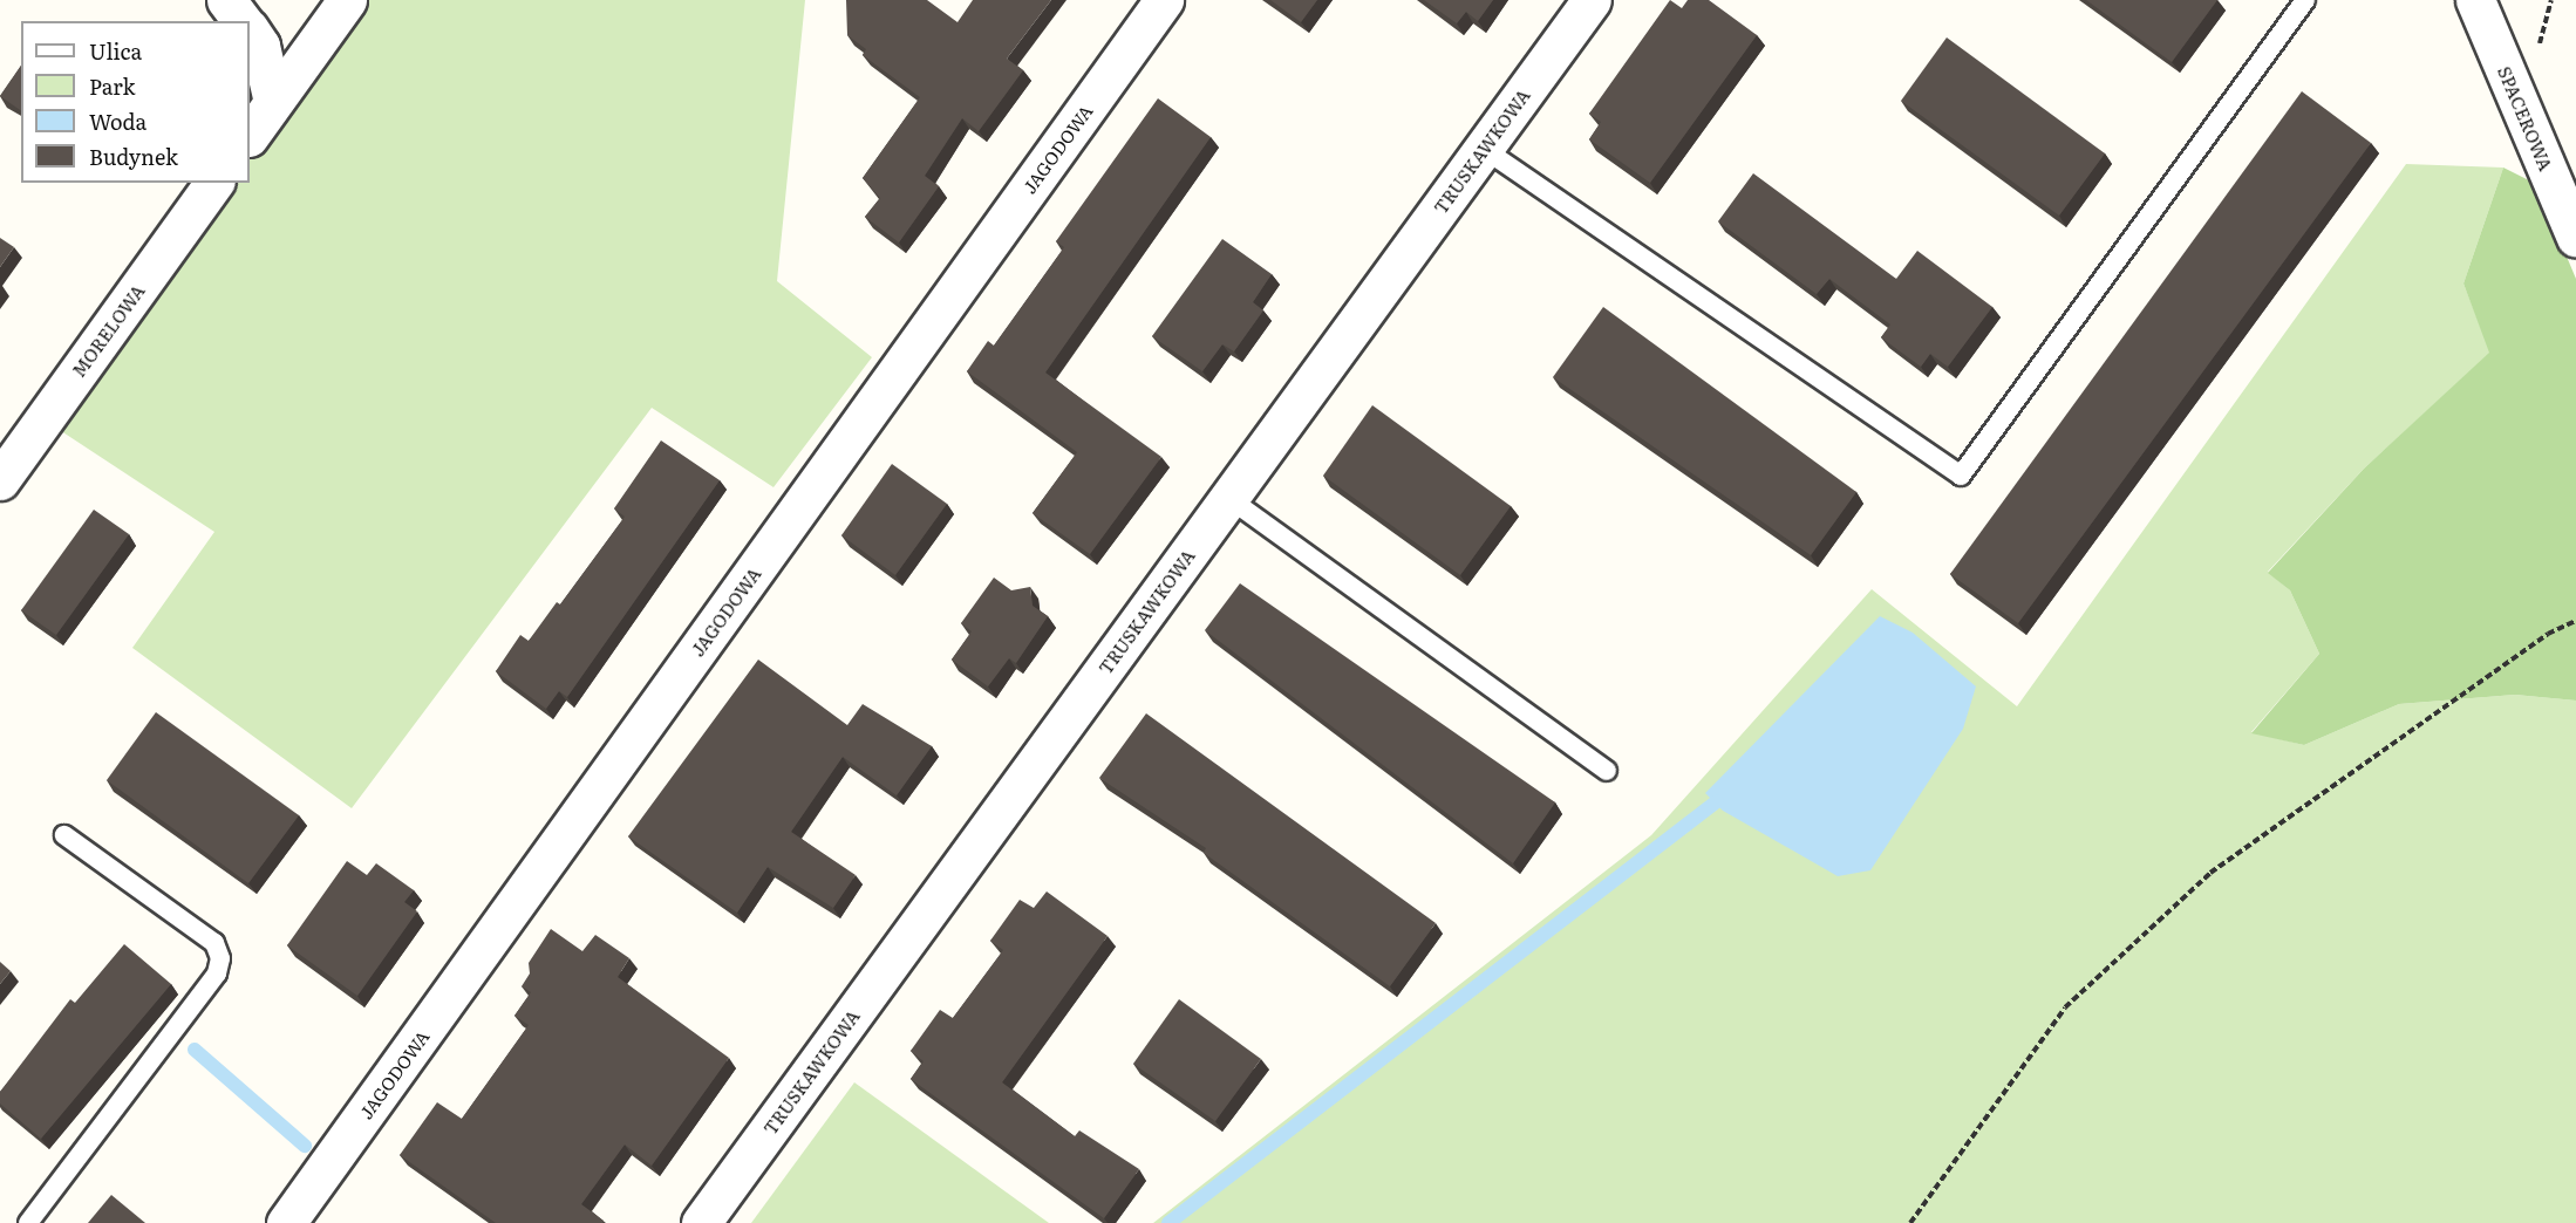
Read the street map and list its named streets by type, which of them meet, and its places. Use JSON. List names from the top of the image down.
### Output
{
  "streets": {
    "street": [
      "SPACEROWA",
      "JAGODOWA",
      "TRUSKAWKOWA",
      "MORELOWA"
    ]
  },
  "legend": [
    "Ulica",
    "Park",
    "Woda",
    "Budynek"
  ]
}
